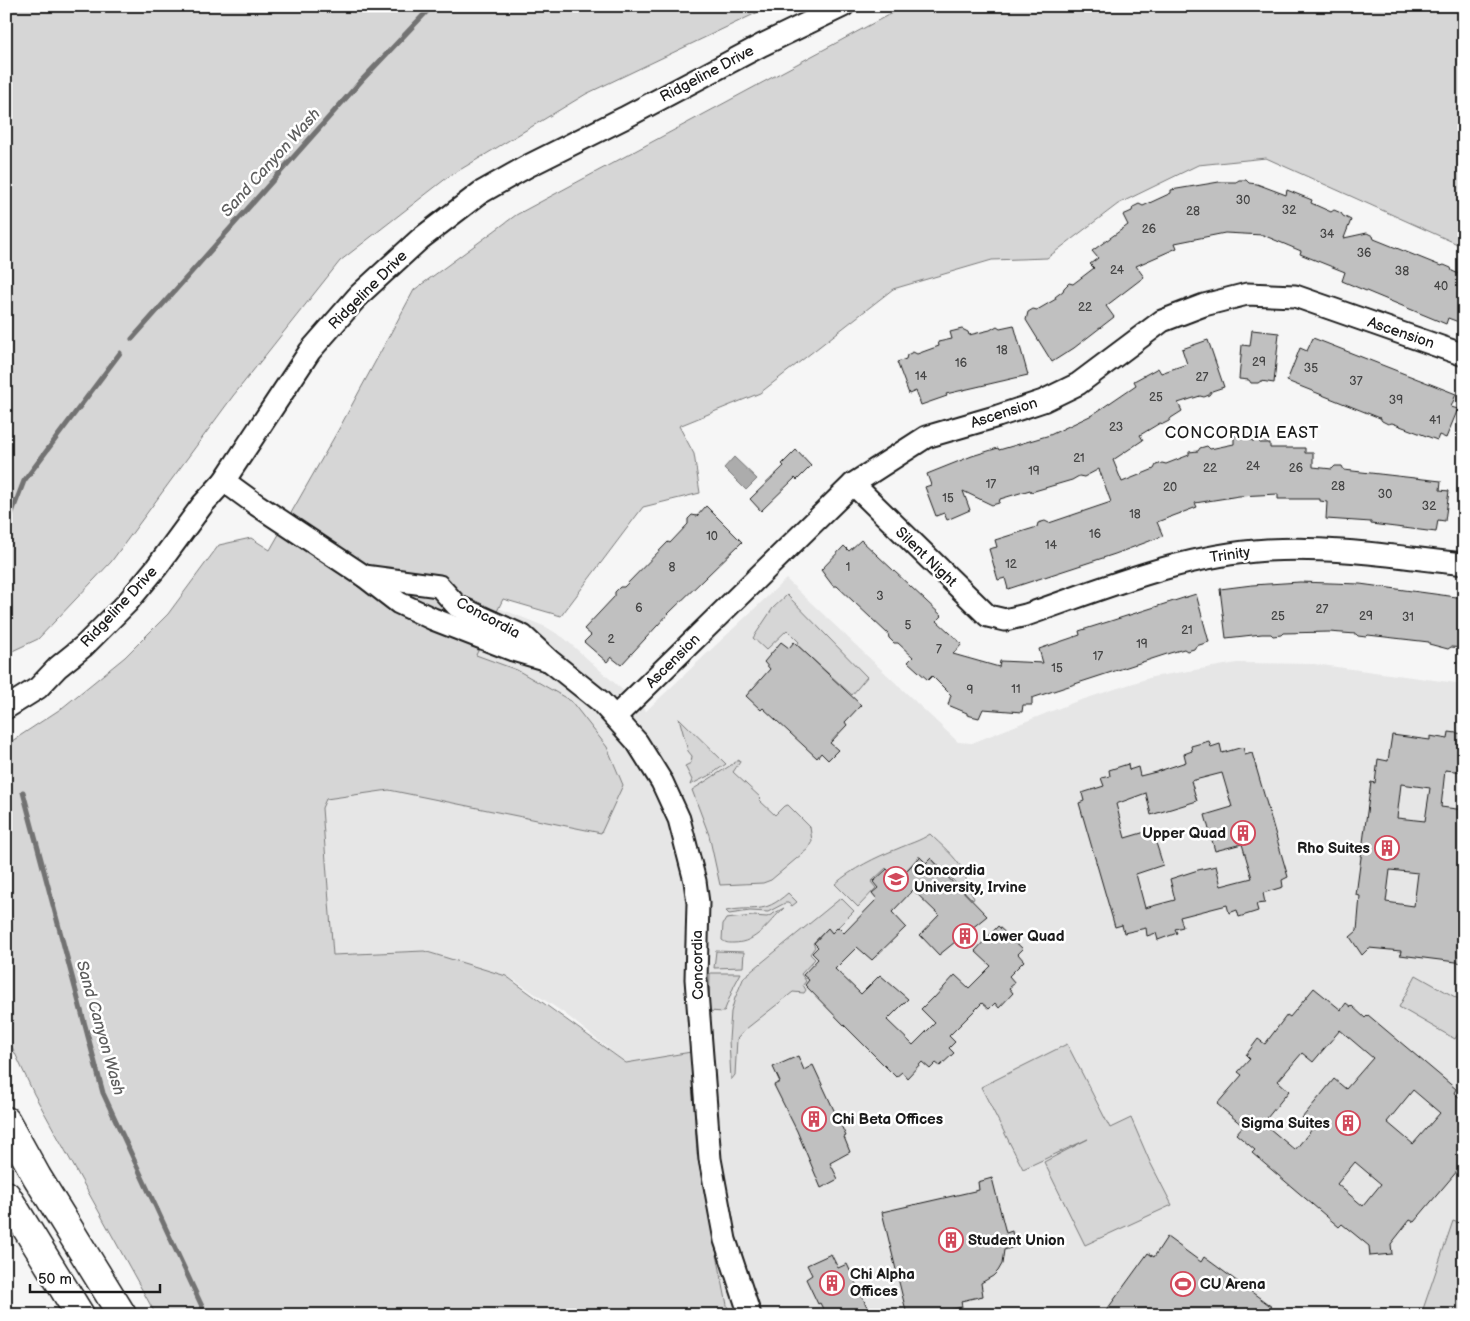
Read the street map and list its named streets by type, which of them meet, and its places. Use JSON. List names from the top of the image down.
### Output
{
  "streets": {
    "street": [
      "Ridgeline Drive",
      "Ascension",
      "Trinity",
      "Silent Night",
      "Concordia"
    ]
  },
  "crossings": [
    ["Ridgeline Drive", "Concordia"],
    ["Ascension", "Silent Night"],
    ["Ascension", "Concordia"],
    ["Trinity", "Silent Night"]
  ],
  "districts": ["CONCORDIA EAST"],
  "water": ["Sand Canyon Wash"],
  "places": {
    "building": [
      "Upper Quad",
      "Rho Suites",
      "Lower Quad",
      "Chi Beta Offices",
      "Sigma Suites",
      "Student Union",
      "Chi Alpha Offices"
    ],
    "school or university": ["Concordia University, Irvine"],
    "sports": ["CU Arena"]
  },
  "house_numbers": [
    "30",
    "32",
    "28",
    "26",
    "34",
    "36",
    "24",
    "38",
    "40",
    "22",
    "18",
    "29",
    "16",
    "35",
    "14",
    "27",
    "37",
    "25",
    "39",
    "41",
    "23",
    "21",
    "24",
    "22",
    "26",
    "19",
    "17",
    "28",
    "20",
    "30",
    "15",
    "32",
    "18",
    "16",
    "10",
    "14",
    "12",
    "8",
    "1",
    "3",
    "6",
    "27",
    "25",
    "29",
    "31",
    "5",
    "21",
    "2",
    "19",
    "7",
    "17",
    "15",
    "11",
    "9"
  ],
  "scale_bar": "50 m"
}
